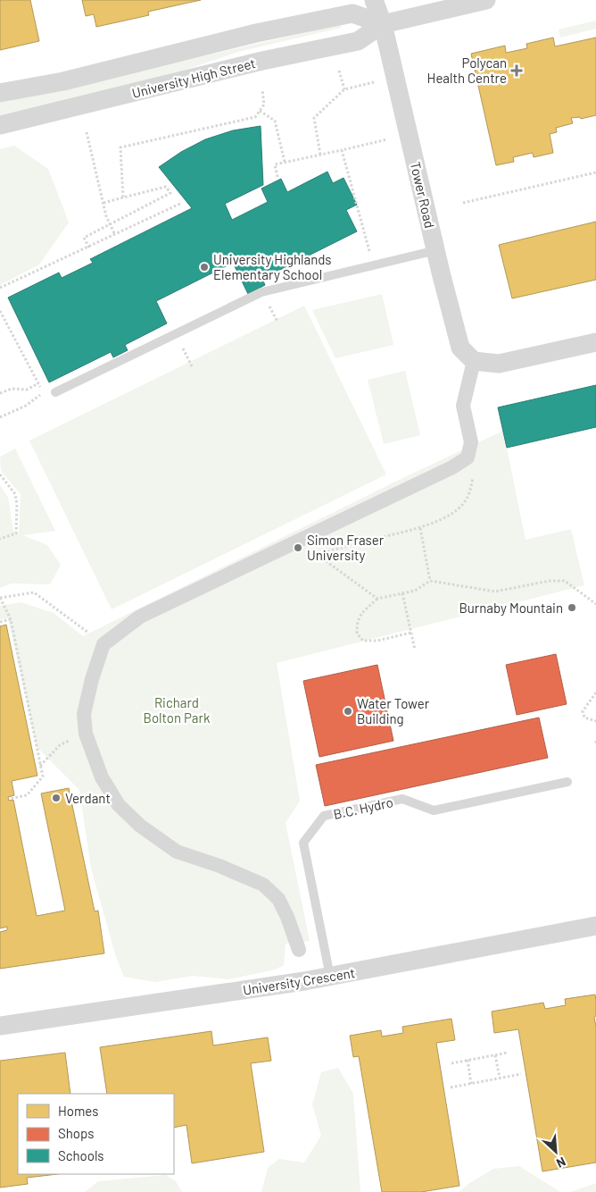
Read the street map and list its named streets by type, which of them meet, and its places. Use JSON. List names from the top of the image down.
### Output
{
  "streets": {
    "street": ["University High Street", "Tower Road", "University Crescent"],
    "lane": ["B.C. Hydro"]
  },
  "crossings": [
    ["University High Street", "Tower Road"],
    ["B.C. Hydro", "University Crescent"]
  ],
  "parks": ["Richard Bolton Park"],
  "places": {
    "health": ["Polycan Health Centre"],
    "other": [
      "University Highlands Elementary School",
      "Simon Fraser University",
      "Burnaby Mountain",
      "Water Tower Building",
      "Verdant"
    ]
  },
  "legend": ["Homes", "Shops", "Schools"],
  "north": "bottom right"
}
